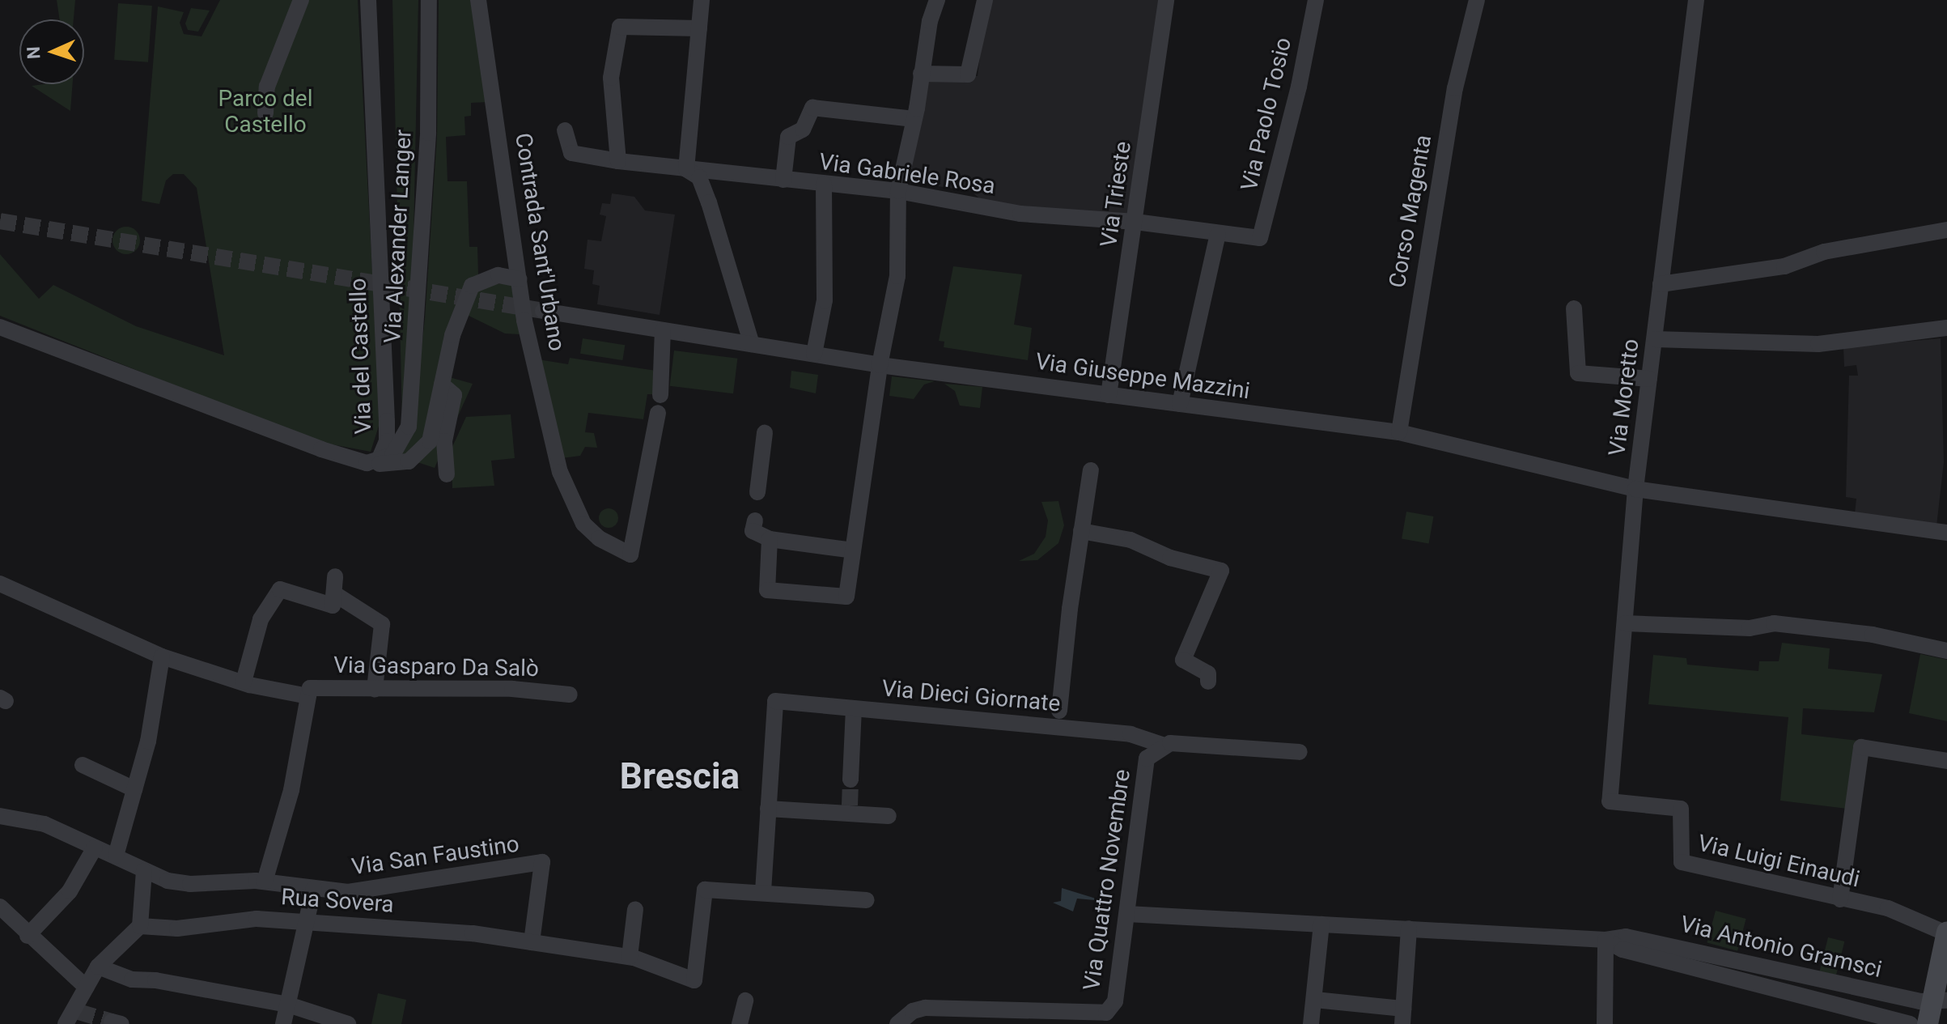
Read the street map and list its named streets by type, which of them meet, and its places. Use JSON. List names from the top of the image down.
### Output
{
  "streets": {
    "street": [
      "Via Paolo Tosio",
      "Via Gabriele Rosa",
      "Via Trieste",
      "Corso Magenta",
      "Via Alexander Langer",
      "Contrada Sant'Urbano",
      "Via del Castello",
      "Via Giuseppe Mazzini",
      "Via Moretto",
      "Via Gasparo Da Salò",
      "Via Dieci Giornate",
      "Via San Faustino",
      "Via Luigi Einaudi",
      "Via Quattro Novembre",
      "Rua Sovera",
      "Via Antonio Gramsci"
    ]
  },
  "crossings": [
    ["Via Paolo Tosio", "Via Gabriele Rosa"],
    ["Via Gabriele Rosa", "Via Trieste"],
    ["Via Trieste", "Via Giuseppe Mazzini"],
    ["Corso Magenta", "Via Giuseppe Mazzini"],
    ["Via Alexander Langer", "Via del Castello"],
    ["Via Giuseppe Mazzini", "Via Moretto"],
    ["Via Moretto", "Via Luigi Einaudi"],
    ["Via Dieci Giornate", "Via Quattro Novembre"],
    ["Via San Faustino", "Rua Sovera"],
    ["Via Quattro Novembre", "Via Antonio Gramsci"]
  ],
  "districts": ["Brescia"],
  "parks": ["Parco del Castello"],
  "north": "left"
}
